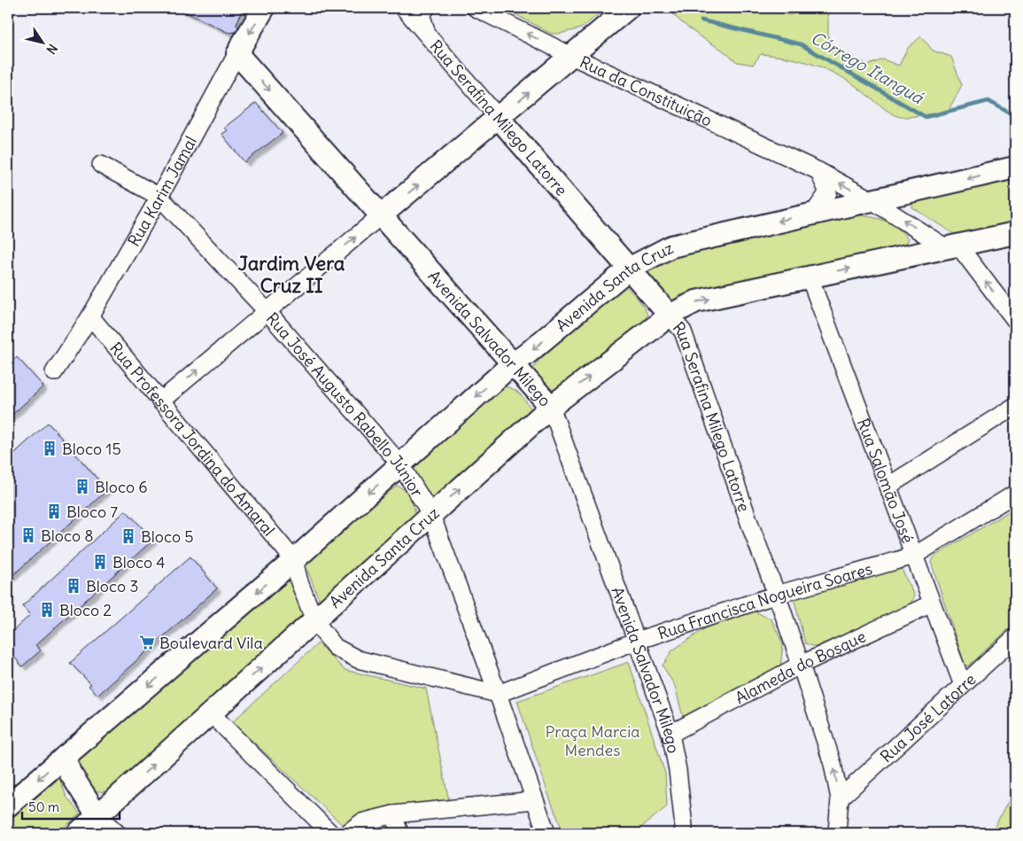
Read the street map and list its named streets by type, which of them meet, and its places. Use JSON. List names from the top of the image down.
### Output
{
  "streets": {
    "main road": [
      "Rua Serafina Milego Latorre",
      "Rua Karim Jamal",
      "Avenida Santa Cruz",
      "Avenida Salvador Milego"
    ],
    "street": [
      "Rua da Constituição",
      "Rua José Augusto Rabello Júnior",
      "Rua Professora Jordina do Amaral",
      "Rua Salomão José",
      "Rua Francisca Nogueira Soares",
      "Alameda do Bosque",
      "Rua José Latorre"
    ]
  },
  "crossings": [
    ["Rua da Constituição", "Avenida Santa Cruz"],
    ["Rua Serafina Milego Latorre", "Avenida Santa Cruz"],
    ["Rua Serafina Milego Latorre", "Rua Francisca Nogueira Soares"],
    ["Rua Serafina Milego Latorre", "Alameda do Bosque"],
    ["Rua Serafina Milego Latorre", "Rua José Latorre"],
    ["Rua Karim Jamal", "Avenida Salvador Milego"],
    ["Rua Karim Jamal", "Rua José Augusto Rabello Júnior"],
    ["Rua Karim Jamal", "Rua Professora Jordina do Amaral"],
    ["Avenida Santa Cruz", "Avenida Salvador Milego"],
    ["Avenida Santa Cruz", "Rua José Augusto Rabello Júnior"],
    ["Avenida Santa Cruz", "Rua Professora Jordina do Amaral"],
    ["Avenida Santa Cruz", "Rua Salomão José"],
    ["Avenida Salvador Milego", "Rua Francisca Nogueira Soares"],
    ["Avenida Salvador Milego", "Alameda do Bosque"],
    ["Rua José Augusto Rabello Júnior", "Rua Francisca Nogueira Soares"],
    ["Rua Salomão José", "Rua Francisca Nogueira Soares"],
    ["Rua Salomão José", "Alameda do Bosque"],
    ["Rua Salomão José", "Rua José Latorre"]
  ],
  "one_way": ["Rua da Constituição"],
  "districts": ["Jardim Vera Cruz II"],
  "water": ["Córrego Itanguá"],
  "parks": ["Praça Marcia Mendes"],
  "places": {
    "building": [
      "Bloco 15",
      "Bloco 6",
      "Bloco 7",
      "Bloco 8",
      "Bloco 5",
      "Bloco 4",
      "Bloco 3",
      "Bloco 2"
    ],
    "supermarket": ["Boulevard Vila"]
  },
  "scale_bar": "50 m",
  "north": "bottom right"
}
